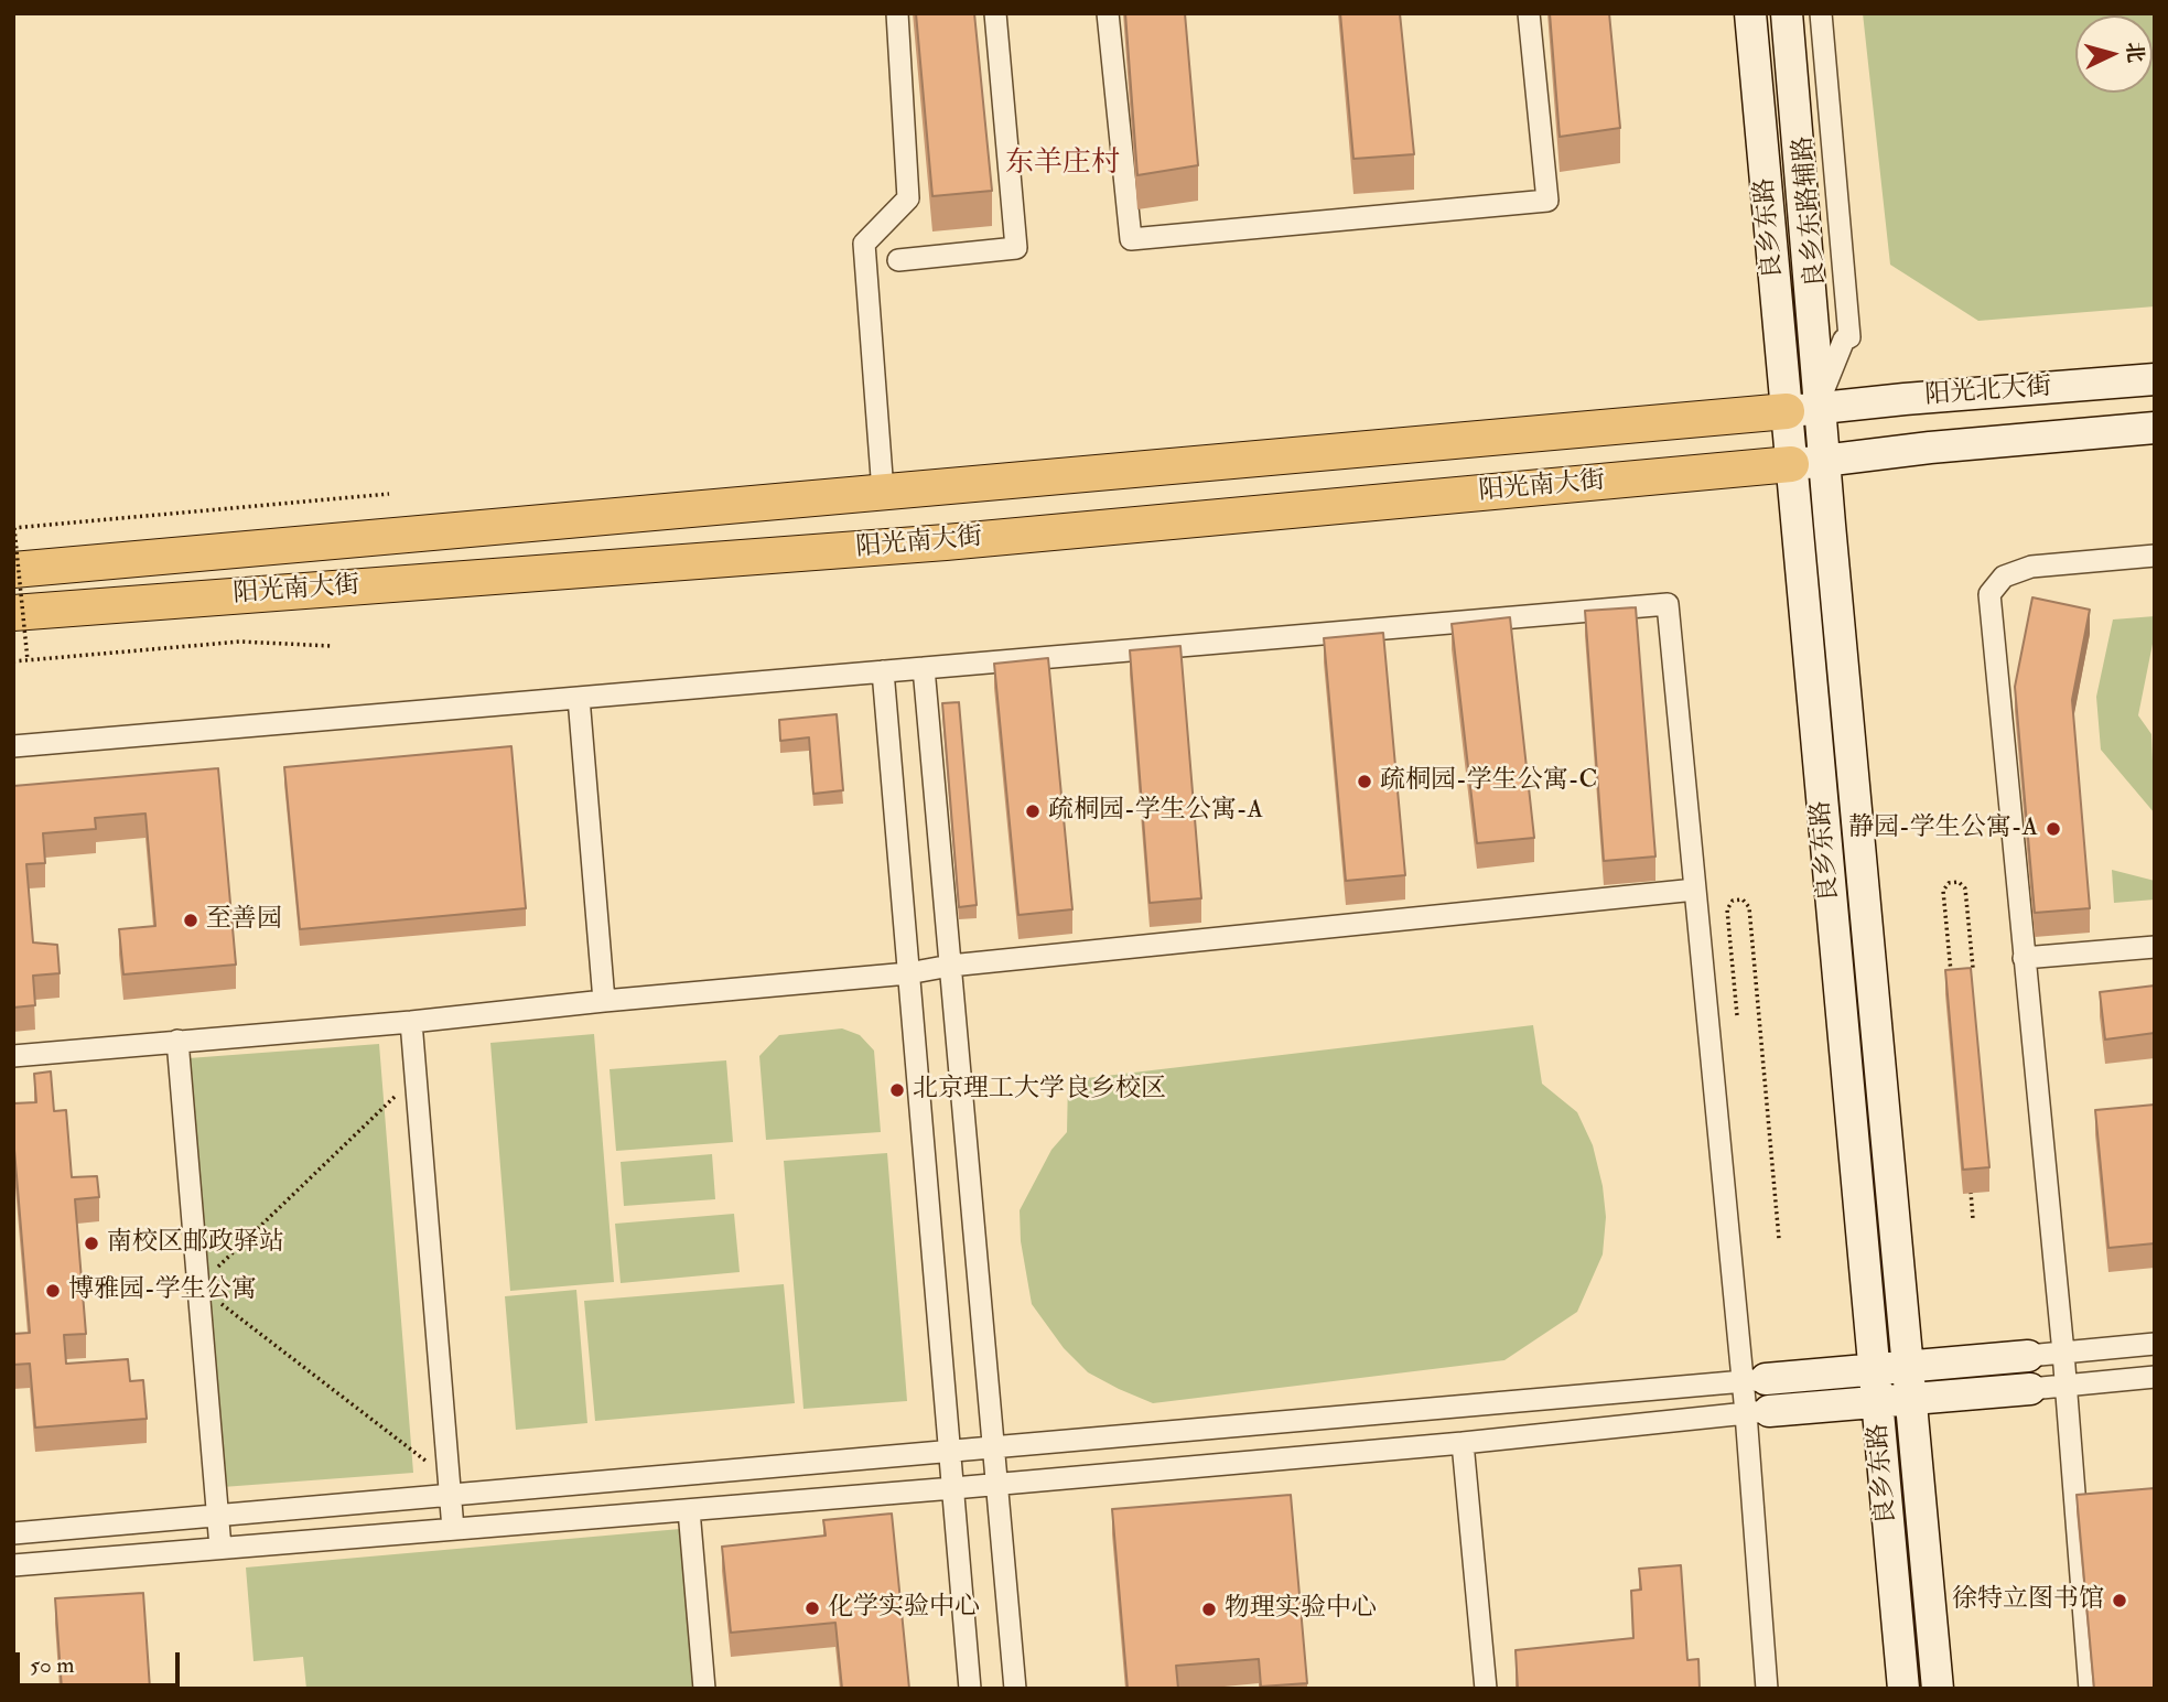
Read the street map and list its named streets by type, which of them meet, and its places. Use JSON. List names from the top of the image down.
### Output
{
  "streets": {
    "main road": ["良乡东路", "阳光北大街", "阳光南大街"],
    "street": ["良乡东路辅路"]
  },
  "crossings": [
    ["良乡东路辅路", "良乡东路"],
    ["良乡东路辅路", "阳光北大街"],
    ["良乡东路辅路", "阳光南大街"],
    ["良乡东路", "阳光北大街"],
    ["良乡东路", "阳光南大街"],
    ["阳光北大街", "阳光南大街"]
  ],
  "districts": ["东羊庄村"],
  "places": [
    "疏桐园-学生公寓-C",
    "疏桐园-学生公寓-A",
    "静园-学生公寓-A",
    "至善园",
    "北京理工大学良乡校区",
    "南校区邮政驿站",
    "博雅园-学生公寓",
    "徐特立图书馆",
    "化学实验中心",
    "物理实验中心"
  ],
  "scale_bar": "50 m",
  "north": "right"
}
